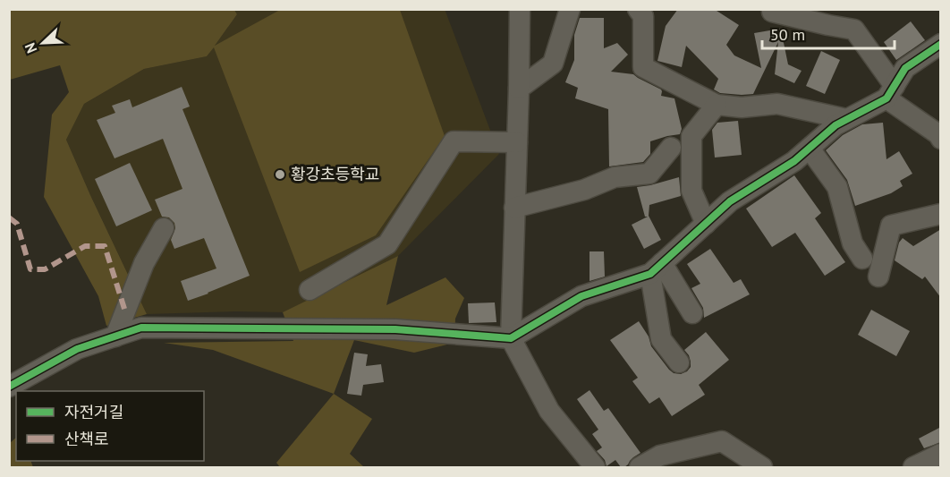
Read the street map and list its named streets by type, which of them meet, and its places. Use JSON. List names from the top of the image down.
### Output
{
  "places": ["황강초등학교"],
  "legend": ["자전거길", "산책로"],
  "scale_bar": "50 m",
  "north": "bottom left"
}
